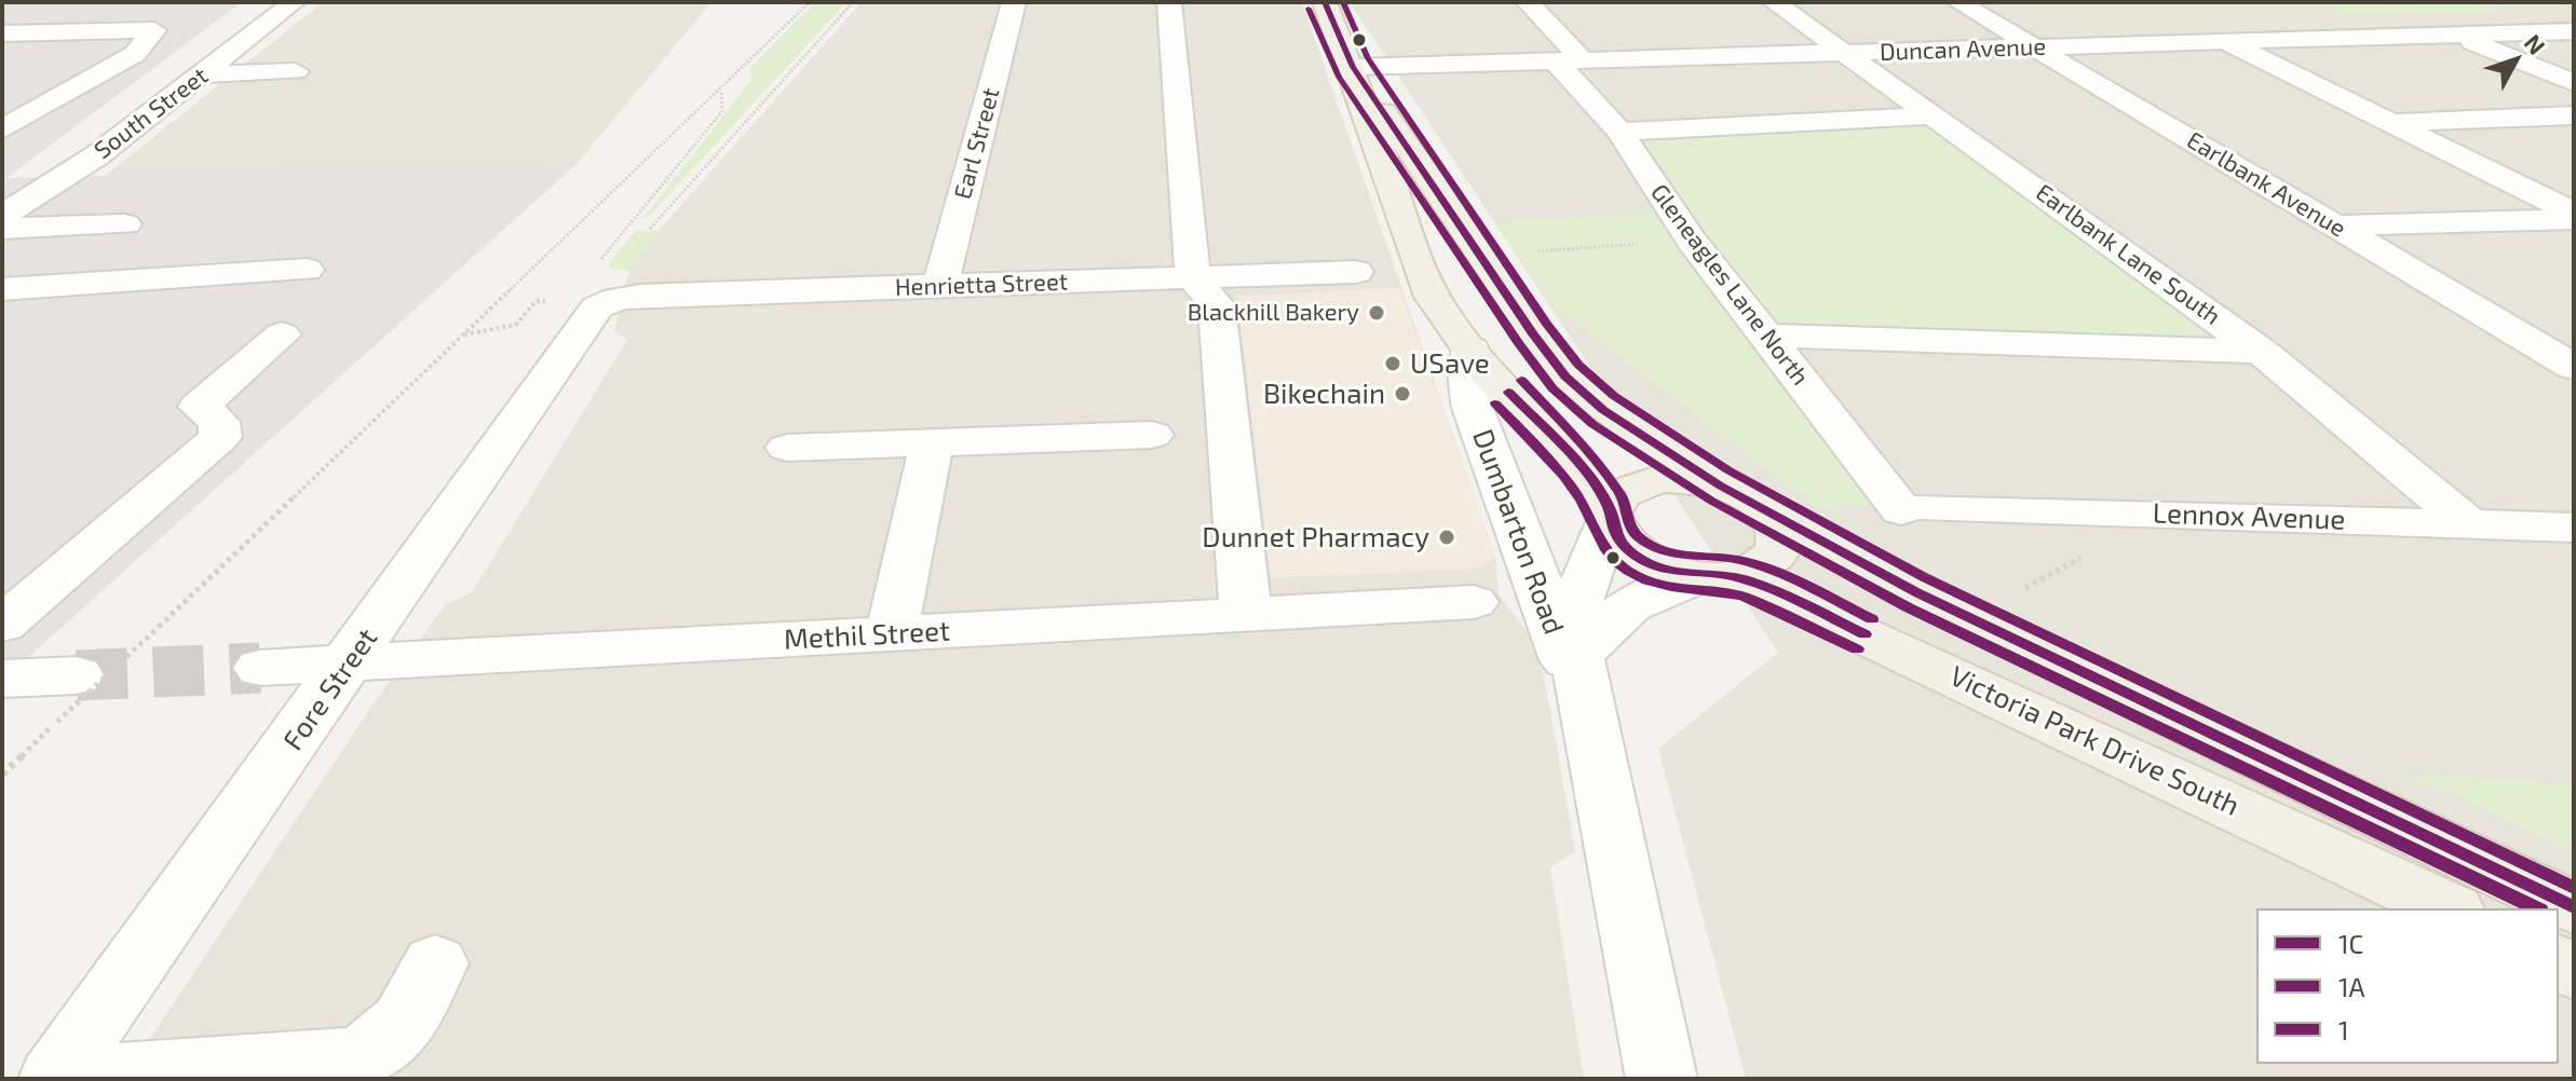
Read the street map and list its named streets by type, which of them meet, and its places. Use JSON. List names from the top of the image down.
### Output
{
  "streets": {
    "main road": ["Dumbarton Road", "Victoria Park Drive South"],
    "street": [
      "Duncan Avenue",
      "South Street",
      "Earl Street",
      "Earlbank Avenue",
      "Earlbank Lane South",
      "Henrietta Street",
      "Gleneagles Lane North",
      "Lennox Avenue",
      "Methil Street",
      "Fore Street"
    ]
  },
  "crossings": [
    ["Duncan Avenue", "Earlbank Avenue"],
    ["Duncan Avenue", "Earlbank Lane South"],
    ["Duncan Avenue", "Gleneagles Lane North"],
    ["Duncan Avenue", "Dumbarton Road"],
    ["Earl Street", "Henrietta Street"],
    ["Earlbank Lane South", "Lennox Avenue"],
    ["Henrietta Street", "Fore Street"],
    ["Gleneagles Lane North", "Lennox Avenue"],
    ["Dumbarton Road", "Victoria Park Drive South"],
    ["Methil Street", "Fore Street"]
  ],
  "places": [
    "Blackhill Bakery",
    "USave",
    "Bikechain",
    "Dunnet Pharmacy"
  ],
  "lines": ["transit line 1C", "transit line 1", "transit line 1A"],
  "legend": ["1C", "1A", "1"],
  "north": "top right"
}
